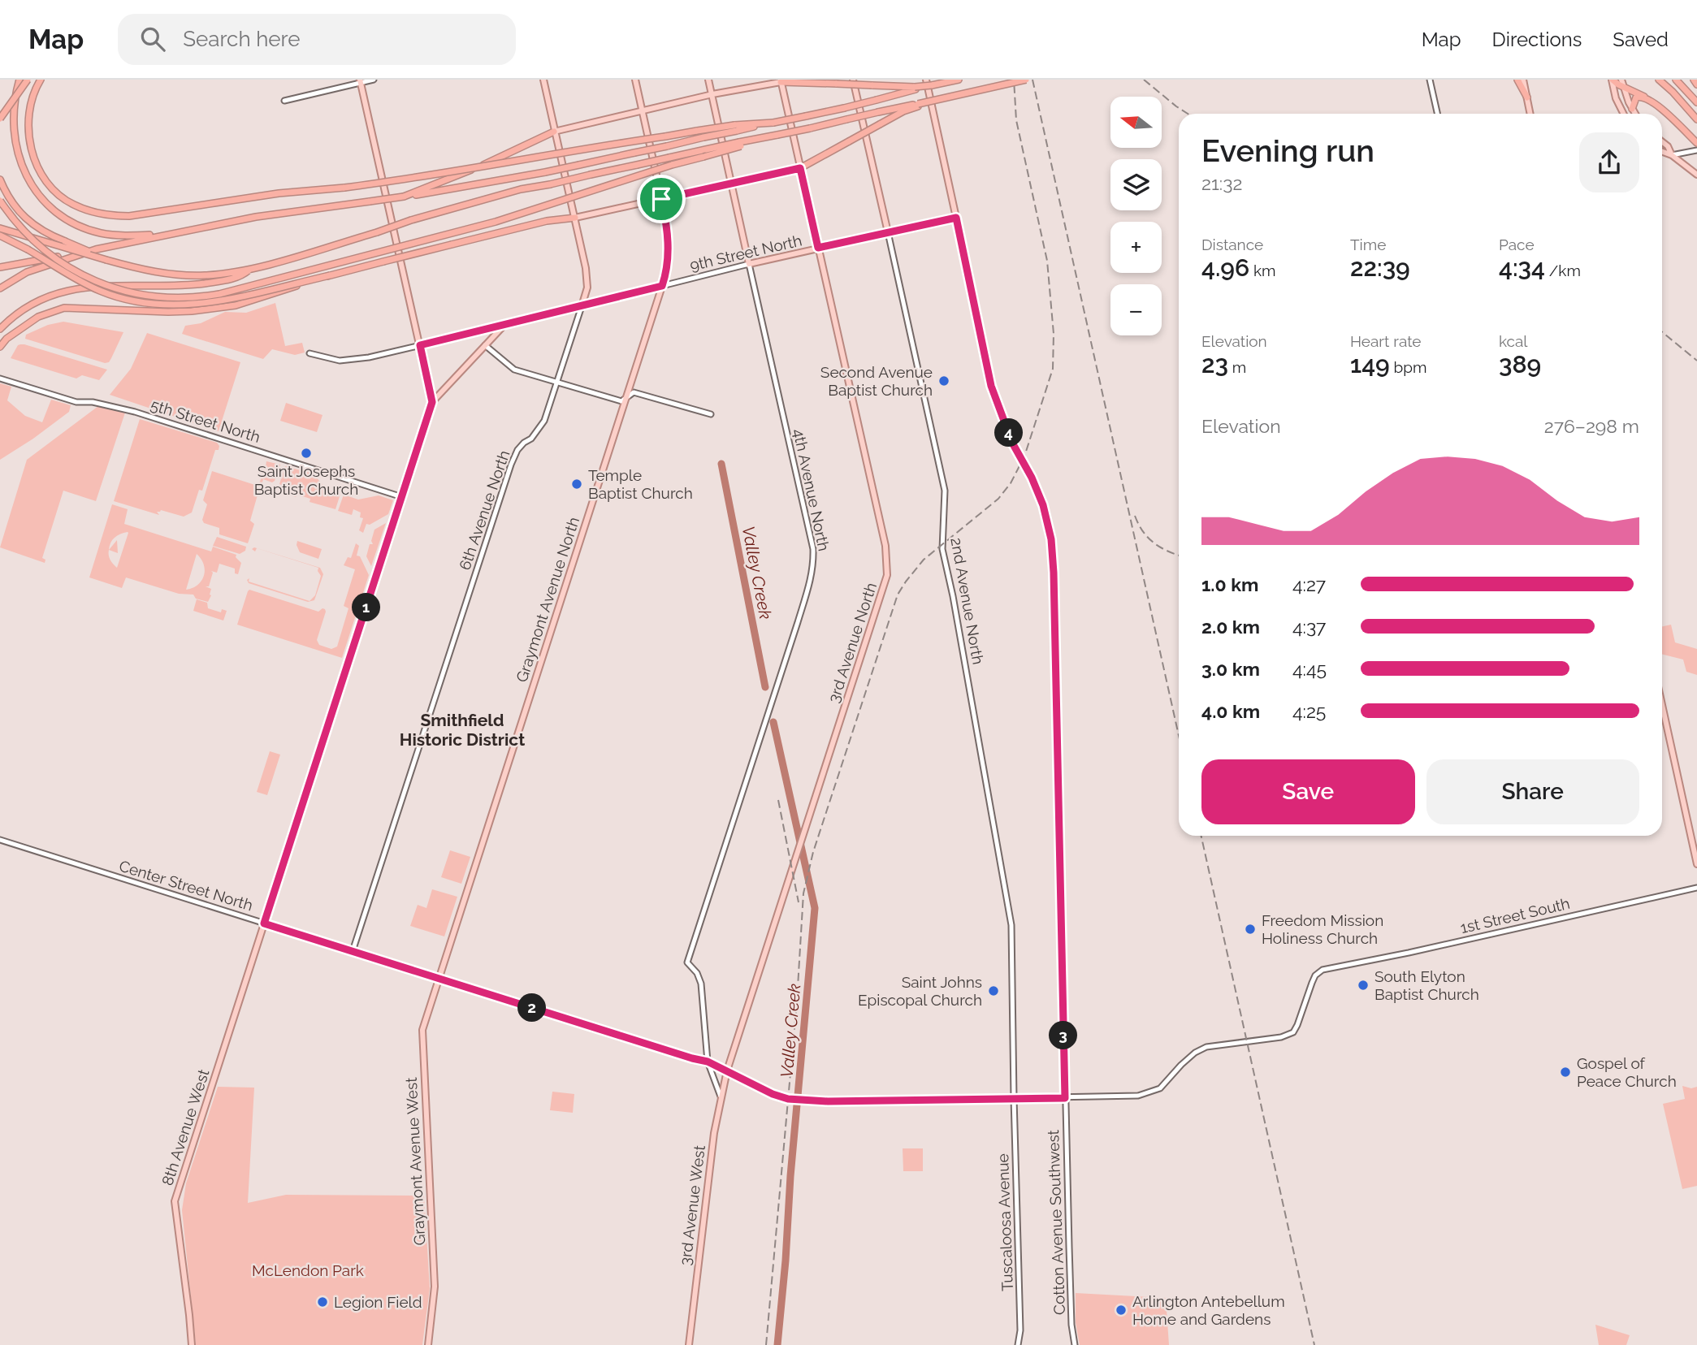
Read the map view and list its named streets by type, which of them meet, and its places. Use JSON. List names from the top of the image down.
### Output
{
  "streets": {
    "main road": [
      "9th Street North",
      "4th Avenue North",
      "6th Avenue North",
      "Graymont Avenue North",
      "2nd Avenue North",
      "3rd Avenue North",
      "8th Avenue West",
      "Graymont Avenue West",
      "3rd Avenue West"
    ],
    "street": [
      "5th Street North",
      "Center Street North",
      "1st Street South",
      "Tuscaloosa Avenue",
      "Cotton Avenue Southwest"
    ]
  },
  "crossings": [
    ["9th Street North", "4th Avenue North"],
    ["9th Street North", "6th Avenue North"],
    ["9th Street North", "Graymont Avenue North"],
    ["9th Street North", "2nd Avenue North"],
    ["9th Street North", "3rd Avenue North"],
    ["9th Street North", "Cotton Avenue Southwest"],
    ["5th Street North", "8th Avenue West"],
    ["4th Avenue North", "Center Street North"],
    ["6th Avenue North", "Center Street North"],
    ["Graymont Avenue North", "Center Street North"],
    ["Graymont Avenue North", "Graymont Avenue West"],
    ["2nd Avenue North", "Center Street North"],
    ["2nd Avenue North", "Tuscaloosa Avenue"],
    ["3rd Avenue North", "Center Street North"],
    ["3rd Avenue North", "3rd Avenue West"],
    ["Center Street North", "1st Street South"],
    ["Center Street North", "8th Avenue West"],
    ["Center Street North", "Graymont Avenue West"],
    ["Center Street North", "3rd Avenue West"],
    ["Center Street North", "Tuscaloosa Avenue"],
    ["Center Street North", "Cotton Avenue Southwest"]
  ],
  "districts": ["Smithfield Historic District"],
  "water": ["Valley Creek"],
  "parks": ["McLendon Park"],
  "places": [
    "Second Avenue Baptist Church",
    "Saint Josephs Baptist Church",
    "Temple Baptist Church",
    "Freedom Mission Holiness Church",
    "South Elyton Baptist Church",
    "Saint Johns Episcopal Church",
    "Gospel of Peace Church",
    "Legion Field",
    "Arlington Antebellum Home and Gardens"
  ],
  "north": "left",
  "page": {
    "header": "Map",
    "search": "Search here",
    "nav": ["Map", "Directions", "Saved"],
    "map_buttons": ["+", "−"],
    "heading": ["Evening run", "21:32"],
    "stats": [
      ["Distance", "4.96 km"],
      ["Time", "22:39"],
      ["Pace", "4:34 /km"],
      ["Elevation", "23 m"],
      ["Heart rate", "149 bpm"],
      ["kcal", "389"]
    ],
    "chart": ["Elevation", "276–298 m"],
    "pins": [
      "4",
      "1",
      "2",
      "3"
    ],
    "list": [
      {
        "name": "1.0 km",
        "note": "4:27"
      },
      {
        "name": "2.0 km",
        "note": "4:37"
      },
      {
        "name": "3.0 km",
        "note": "4:45"
      },
      {
        "name": "4.0 km",
        "note": "4:25"
      }
    ],
    "buttons": ["Save", "Share"]
  }
}
